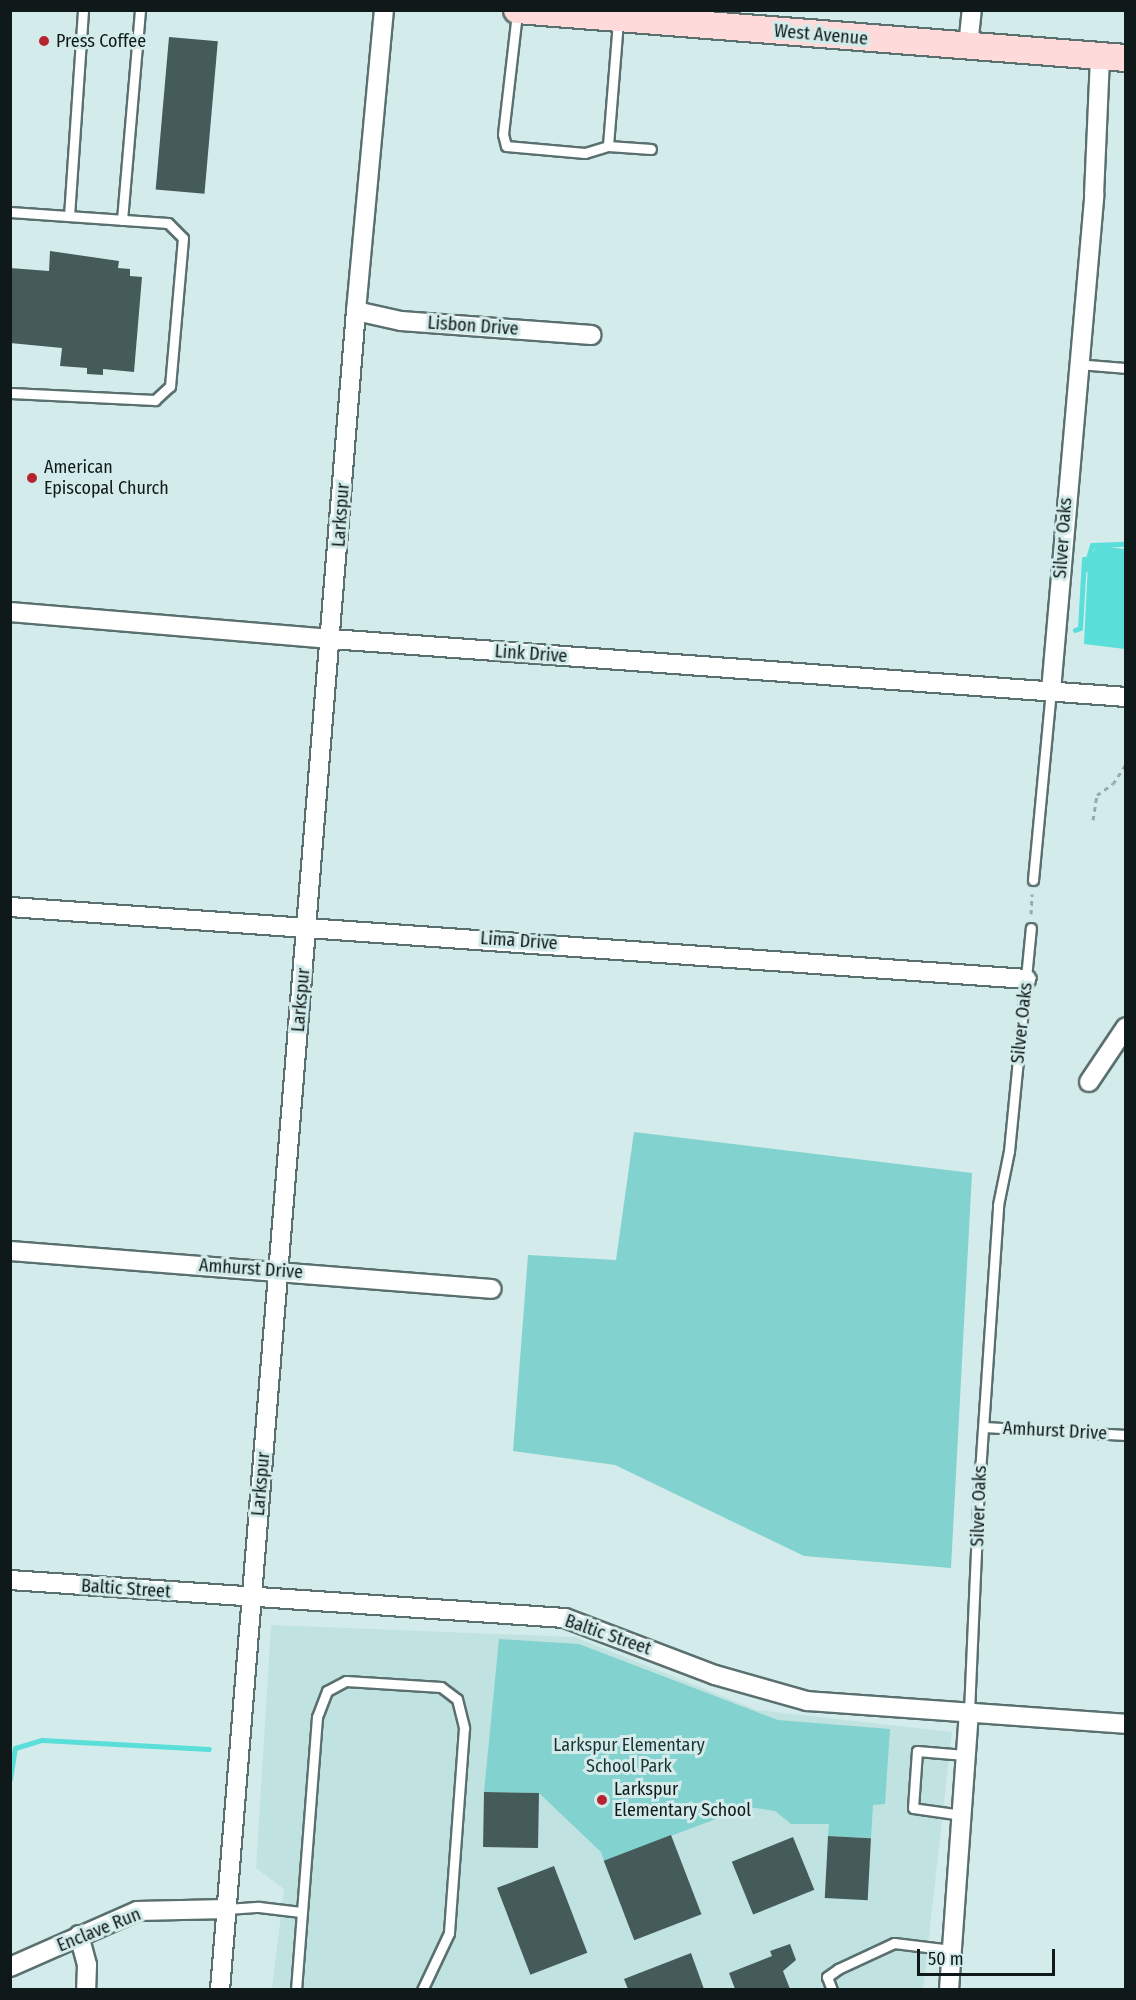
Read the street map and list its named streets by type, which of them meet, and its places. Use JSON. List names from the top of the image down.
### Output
{
  "streets": {
    "main road": ["West Avenue"],
    "street": [
      "Lisbon Drive",
      "Larkspur",
      "Silver Oaks",
      "Link Drive",
      "Lima Drive",
      "Amhurst Drive",
      "Baltic Street",
      "Enclave Run"
    ]
  },
  "crossings": [
    ["West Avenue", "Silver Oaks"],
    ["Lisbon Drive", "Larkspur"],
    ["Larkspur", "Link Drive"],
    ["Larkspur", "Lima Drive"],
    ["Larkspur", "Amhurst Drive"],
    ["Larkspur", "Baltic Street"],
    ["Larkspur", "Enclave Run"],
    ["Silver Oaks", "Link Drive"],
    ["Silver Oaks", "Lima Drive"],
    ["Silver Oaks", "Amhurst Drive"],
    ["Silver Oaks", "Baltic Street"]
  ],
  "parks": ["Larkspur Elementary School Park"],
  "places": ["Press Coffee", "American Episcopal Church", "Larkspur Elementary School"],
  "scale_bar": "50 m"
}
